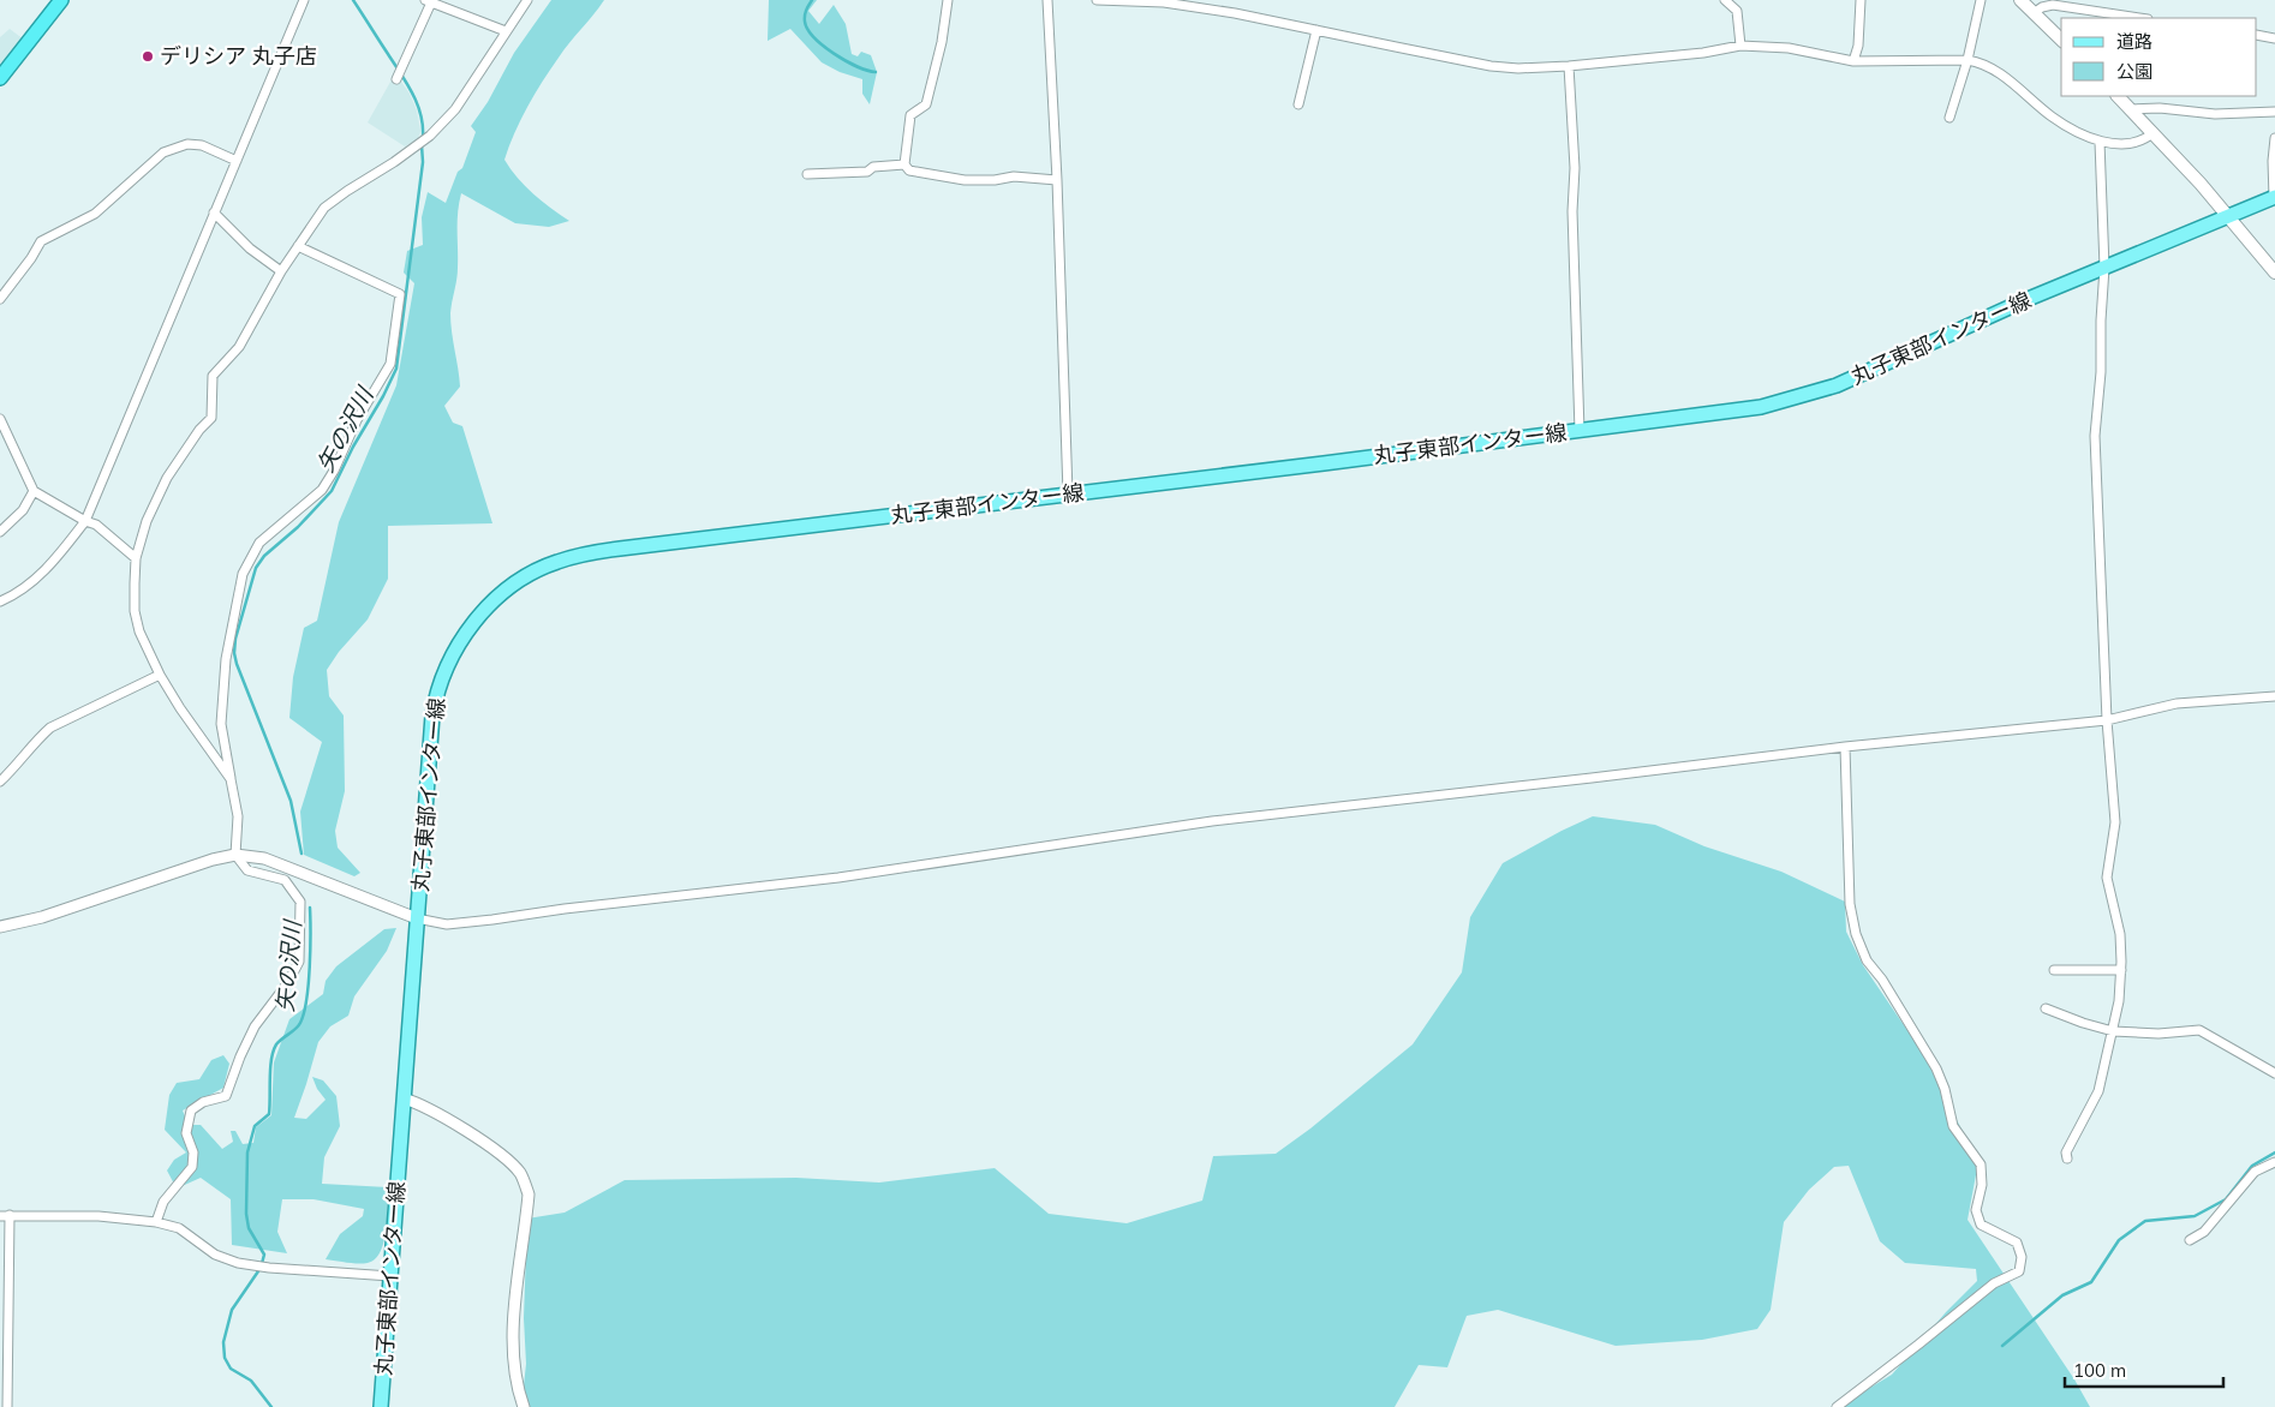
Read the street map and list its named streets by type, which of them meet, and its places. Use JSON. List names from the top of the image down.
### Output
{
  "streets": {
    "main road": ["丸子東部インター線"]
  },
  "water": ["矢の沢川"],
  "places": ["デリシア 丸子店"],
  "legend": ["道路", "公園"],
  "scale_bar": "100 m"
}
